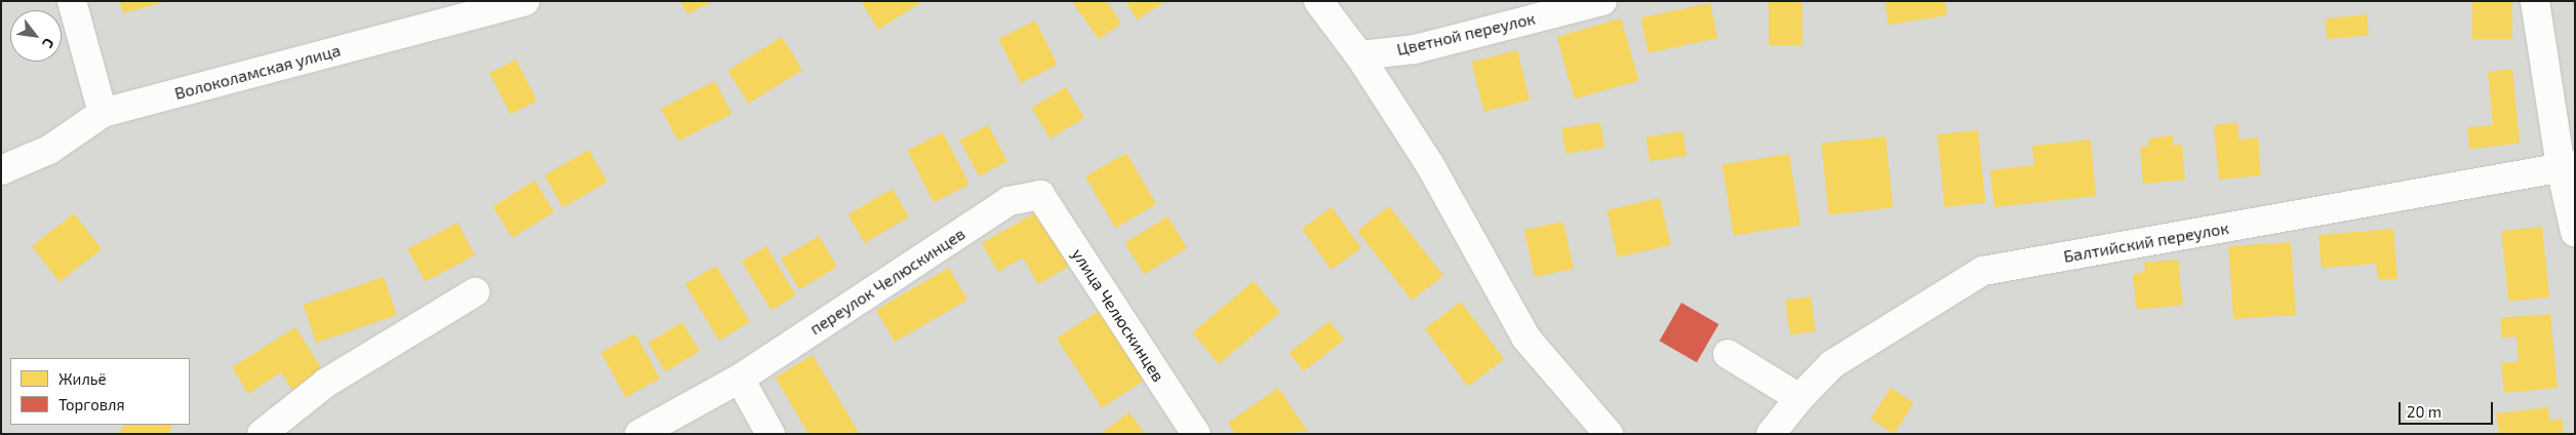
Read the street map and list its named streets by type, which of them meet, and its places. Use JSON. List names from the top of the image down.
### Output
{
  "streets": {
    "street": [
      "Цветной переулок",
      "Волоколамская улица",
      "Балтийский переулок",
      "переулок Челюскинцев",
      "улица Челюскинцев"
    ]
  },
  "crossings": [
    ["переулок Челюскинцев", "улица Челюскинцев"]
  ],
  "legend": ["Жильё", "Торговля"],
  "scale_bar": "20 m",
  "north": "bottom right"
}
